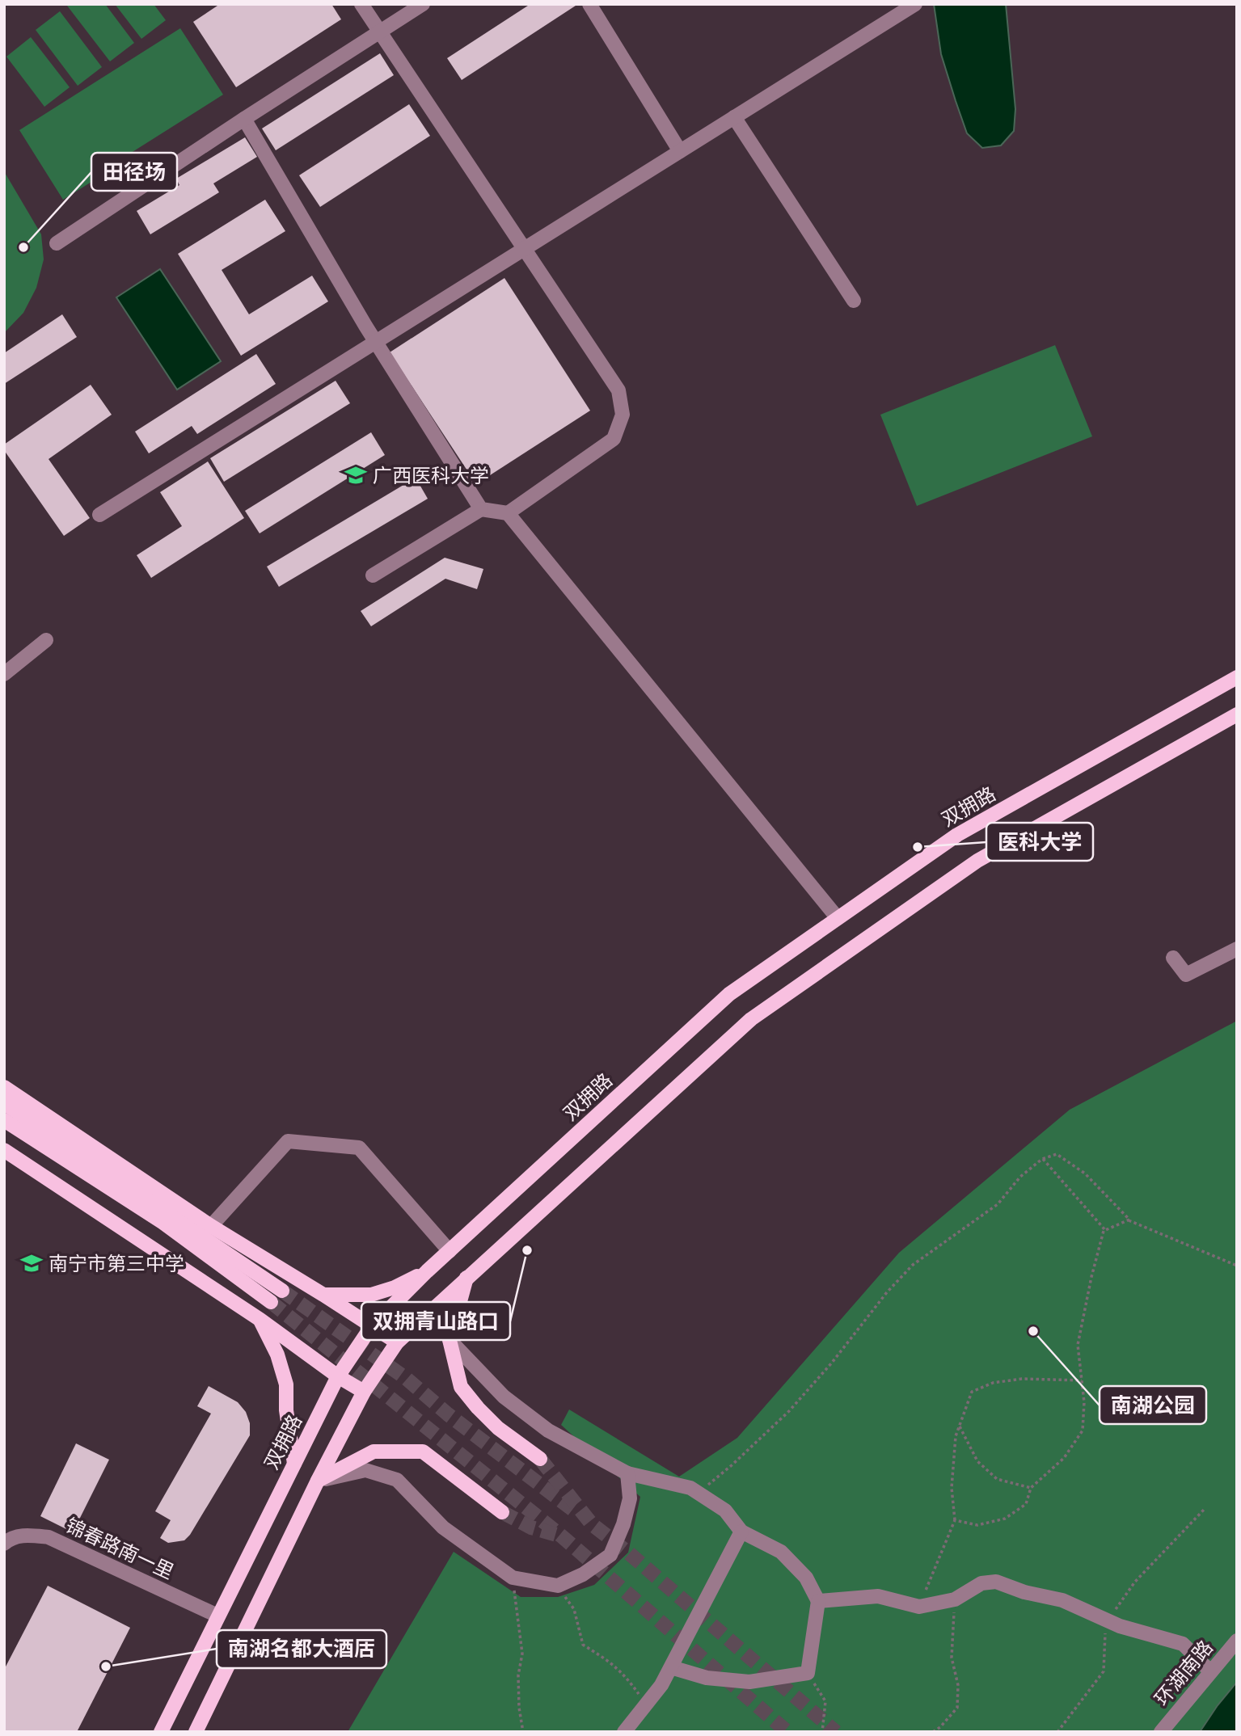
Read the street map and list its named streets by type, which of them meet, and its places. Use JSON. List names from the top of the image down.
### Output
{
  "streets": {
    "main road": ["双拥路"],
    "street": ["锦春路南一里", "环湖南路"]
  },
  "crossings": [
    ["双拥路", "锦春路南一里"]
  ],
  "places": {
    "other": [
      "田径场",
      "医科大学",
      "双拥青山路口",
      "南湖公园",
      "南湖名都大酒㕆"
    ],
    "school or university": ["广西医科大学", "南宁市第三中学"]
  }
}
